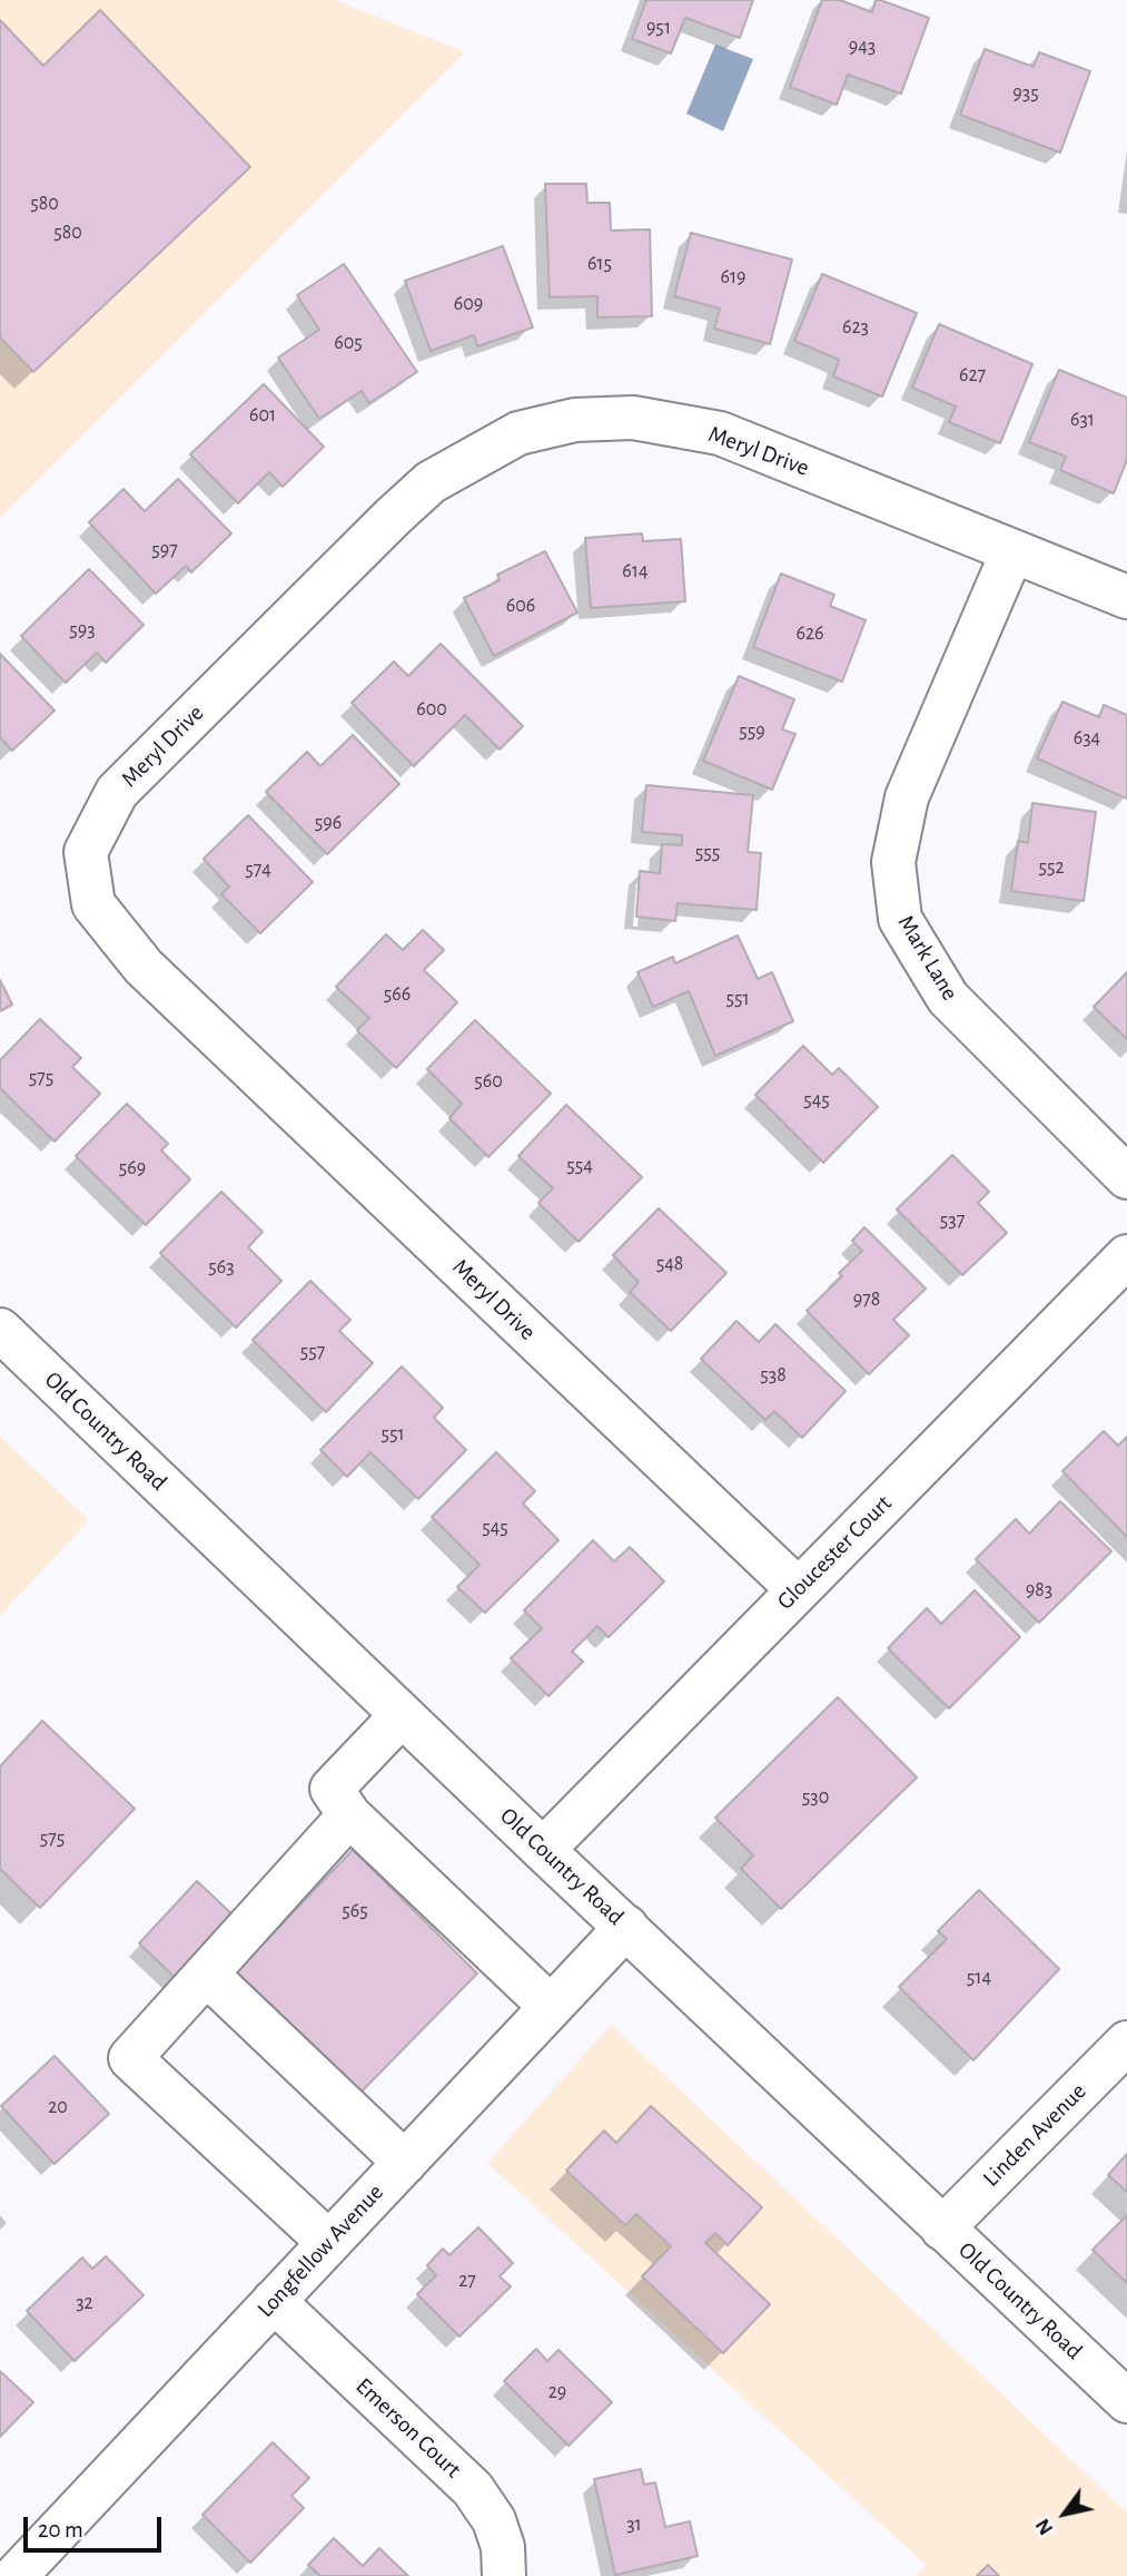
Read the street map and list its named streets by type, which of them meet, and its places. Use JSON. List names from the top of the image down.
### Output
{
  "streets": {
    "street": [
      "Meryl Drive",
      "Mark Lane",
      "Old Country Road",
      "Gloucester Court",
      "Linden Avenue",
      "Longfellow Avenue",
      "Emerson Court"
    ]
  },
  "crossings": [
    ["Meryl Drive", "Mark Lane"],
    ["Meryl Drive", "Gloucester Court"],
    ["Old Country Road", "Gloucester Court"],
    ["Old Country Road", "Linden Avenue"],
    ["Old Country Road", "Longfellow Avenue"],
    ["Longfellow Avenue", "Emerson Court"]
  ],
  "house_numbers": [
    "951",
    "943",
    "935",
    "580",
    "580",
    "615",
    "619",
    "609",
    "623",
    "605",
    "627",
    "601",
    "631",
    "597",
    "614",
    "606",
    "593",
    "626",
    "600",
    "559",
    "634",
    "596",
    "555",
    "552",
    "574",
    "566",
    "551",
    "575",
    "560",
    "545",
    "554",
    "569",
    "537",
    "548",
    "563",
    "978",
    "557",
    "538",
    "551",
    "545",
    "983",
    "530",
    "575",
    "565",
    "514",
    "20",
    "27",
    "32",
    "29",
    "31"
  ],
  "scale_bar": "20 m",
  "north": "bottom left"
}
